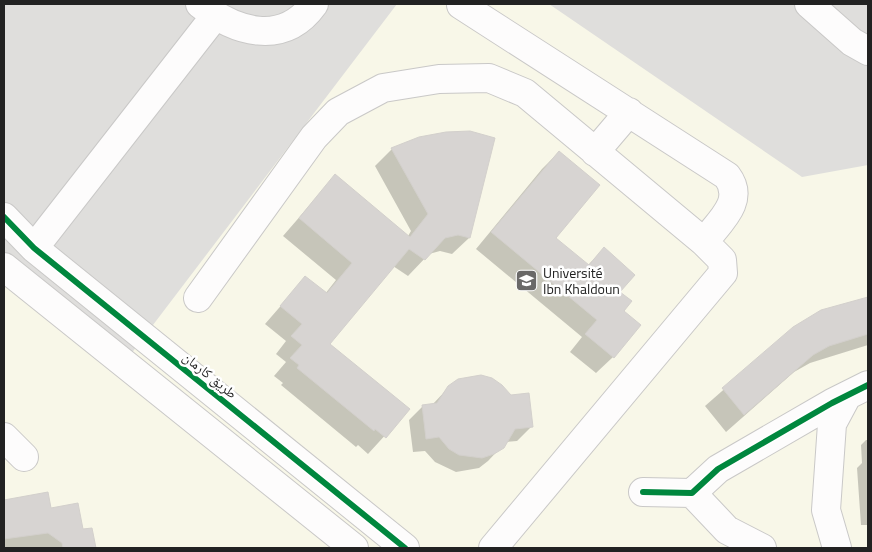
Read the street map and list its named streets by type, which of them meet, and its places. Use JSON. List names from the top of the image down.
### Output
{
  "streets": {
    "street": ["طريق كارمان"]
  },
  "places": {
    "school or university": ["Université Ibn Khaldoun"]
  }
}
